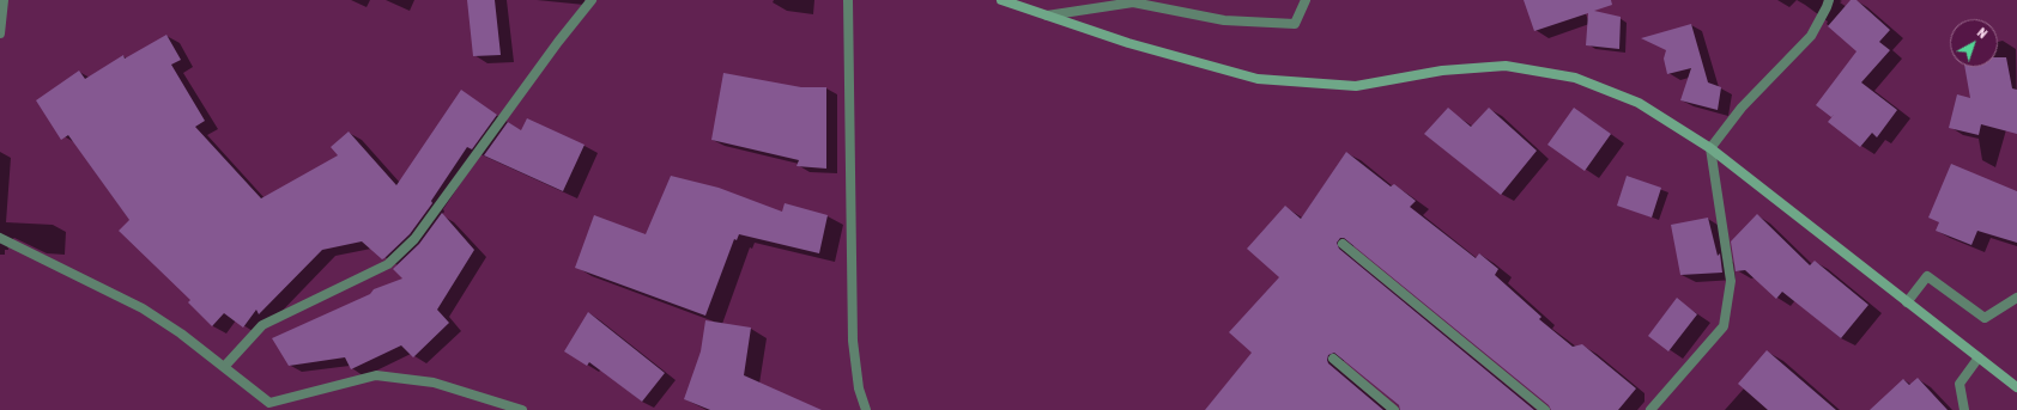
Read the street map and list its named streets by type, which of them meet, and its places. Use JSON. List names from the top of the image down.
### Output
{
  "north": "top right"
}
